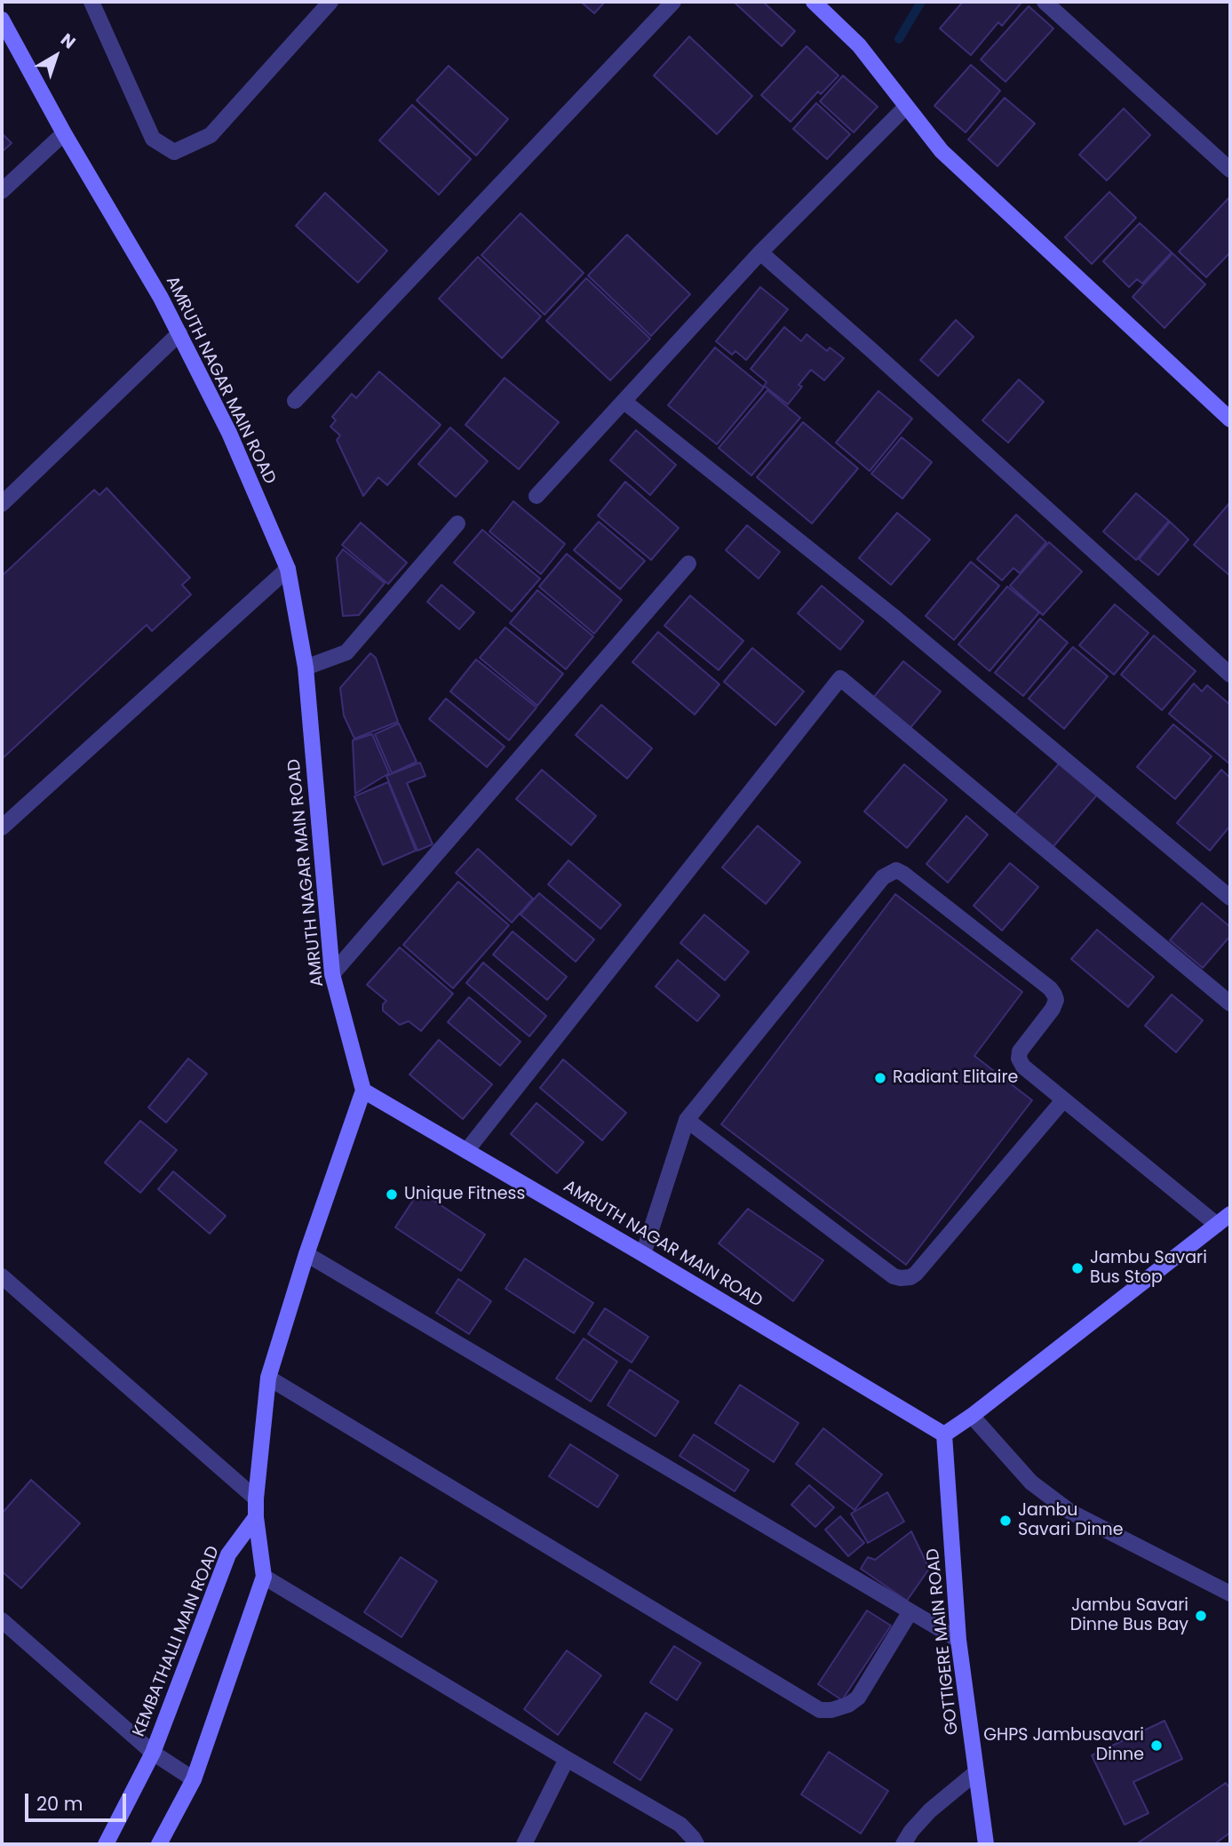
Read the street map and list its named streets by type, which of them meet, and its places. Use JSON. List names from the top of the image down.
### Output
{
  "streets": {
    "main road": ["AMRUTH NAGAR MAIN ROAD", "KEMBATHALLI MAIN ROAD", "GOTTIGERE MAIN ROAD"]
  },
  "crossings": [
    ["AMRUTH NAGAR MAIN ROAD", "GOTTIGERE MAIN ROAD"]
  ],
  "places": [
    "Radiant Elitaire",
    "Unique Fitness",
    "Jambu Savari Bus Stop",
    "Jambu Savari Dinne",
    "Jambu Savari Dinne Bus Bay",
    "GHPS Jambusavari Dinne"
  ],
  "scale_bar": "20 m",
  "north": "top right"
}
